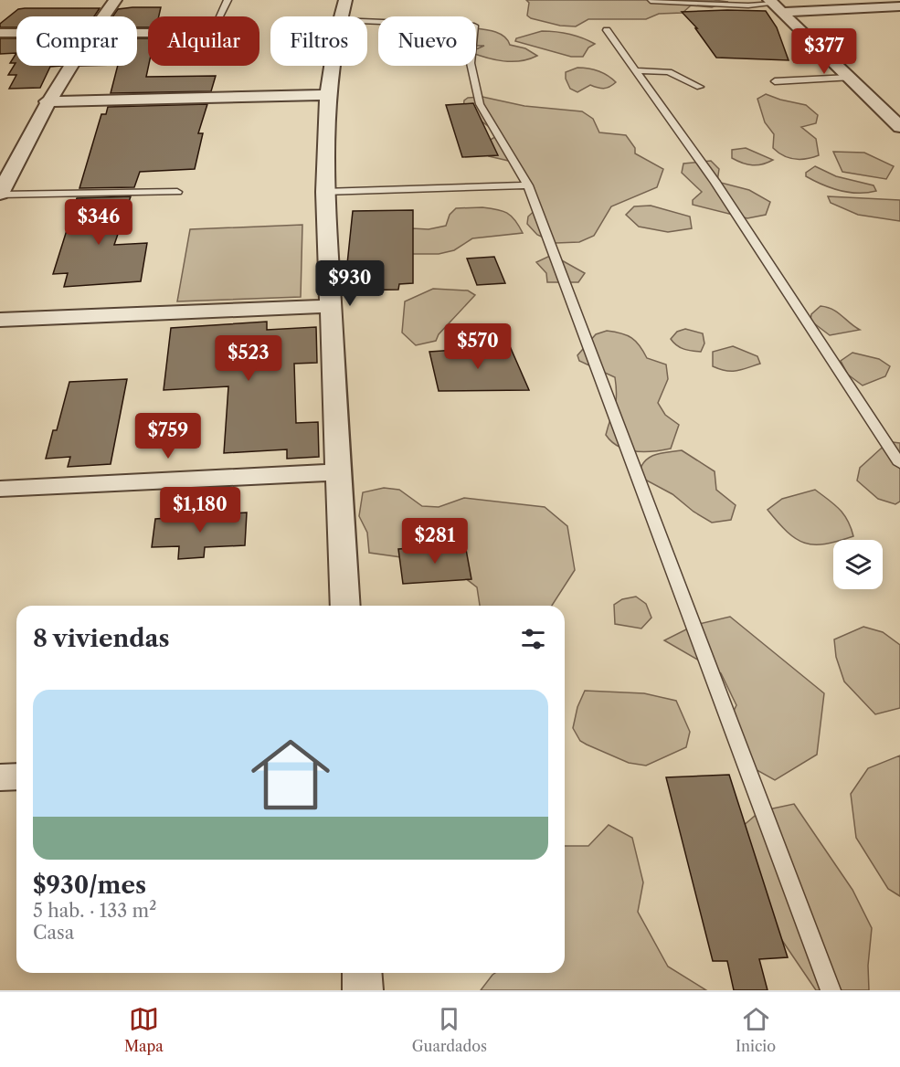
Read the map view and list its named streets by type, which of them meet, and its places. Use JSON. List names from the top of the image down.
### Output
{
  "page": {
    "chip": [
      "Comprar",
      "Alquilar",
      "Filtros",
      "Nuevo"
    ],
    "price": [
      "$377",
      "$346",
      "$930",
      "$570",
      "$523",
      "$759",
      "$1,180",
      "$281"
    ],
    "heading": "8 viviendas",
    "list": [
      {
        "name": "$930/mes",
        "note": "5 hab. · 133 m² · Casa"
      }
    ],
    "tabs": ["Mapa", "Guardados", "Inicio"]
  }
}
